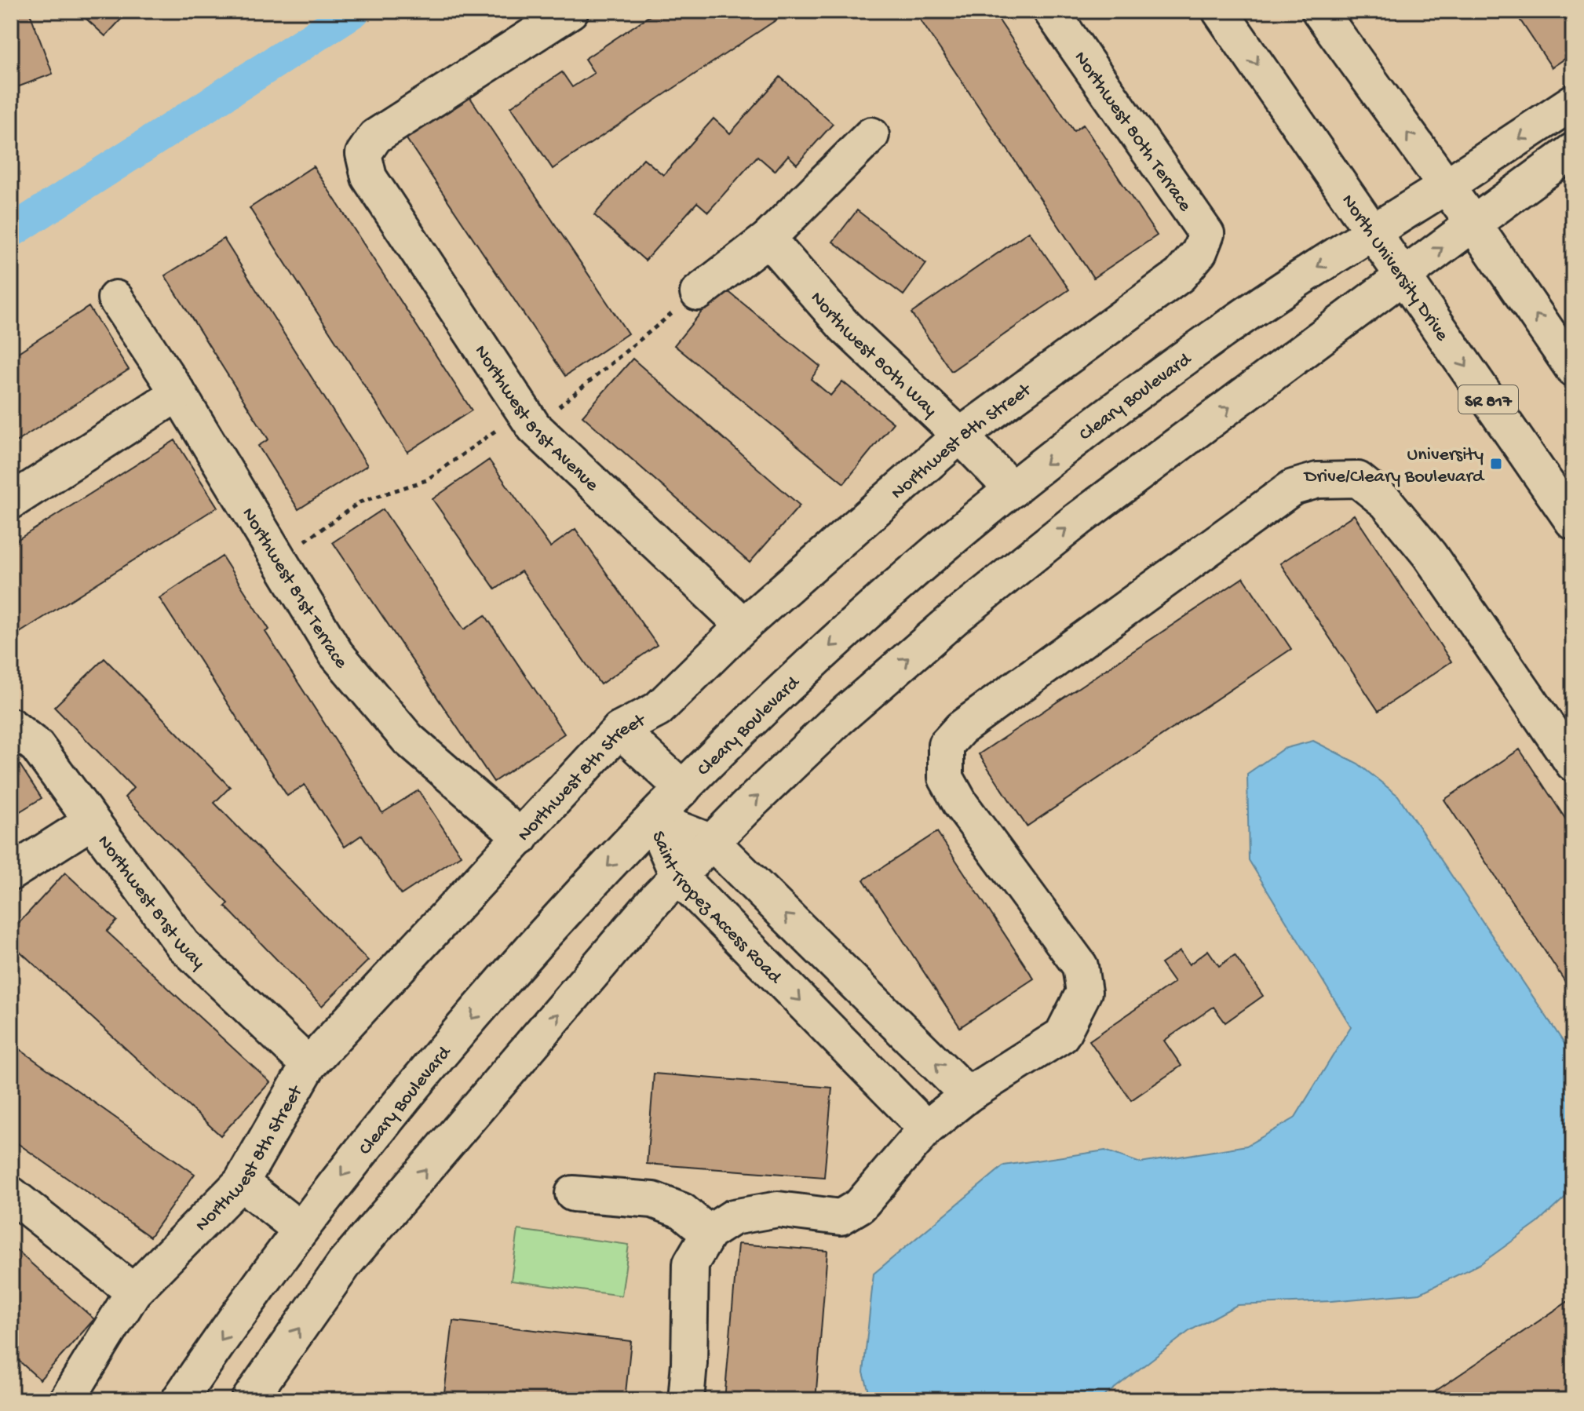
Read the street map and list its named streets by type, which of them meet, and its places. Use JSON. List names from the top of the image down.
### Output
{
  "streets": {
    "street": [
      "Northwest 80th Terrace",
      "North University Drive",
      "Northwest 80th Way",
      "Cleary Boulevard",
      "SR 817",
      "Northwest 81st Avenue",
      "Northwest 8th Street",
      "Northwest 81st Terrace",
      "Northwest 81st Way",
      "Saint Tropez Access Road"
    ]
  },
  "crossings": [
    ["Northwest 80th Terrace", "Northwest 8th Street"],
    ["North University Drive", "Cleary Boulevard"],
    ["Northwest 80th Way", "Cleary Boulevard"],
    ["Northwest 80th Way", "Northwest 8th Street"],
    ["Cleary Boulevard", "Saint Tropez Access Road"],
    ["Northwest 81st Avenue", "Northwest 8th Street"],
    ["Northwest 8th Street", "Northwest 81st Terrace"],
    ["Northwest 8th Street", "Northwest 81st Way"]
  ],
  "places": {
    "transit": ["University Drive/Cleary Boulevard"]
  }
}
